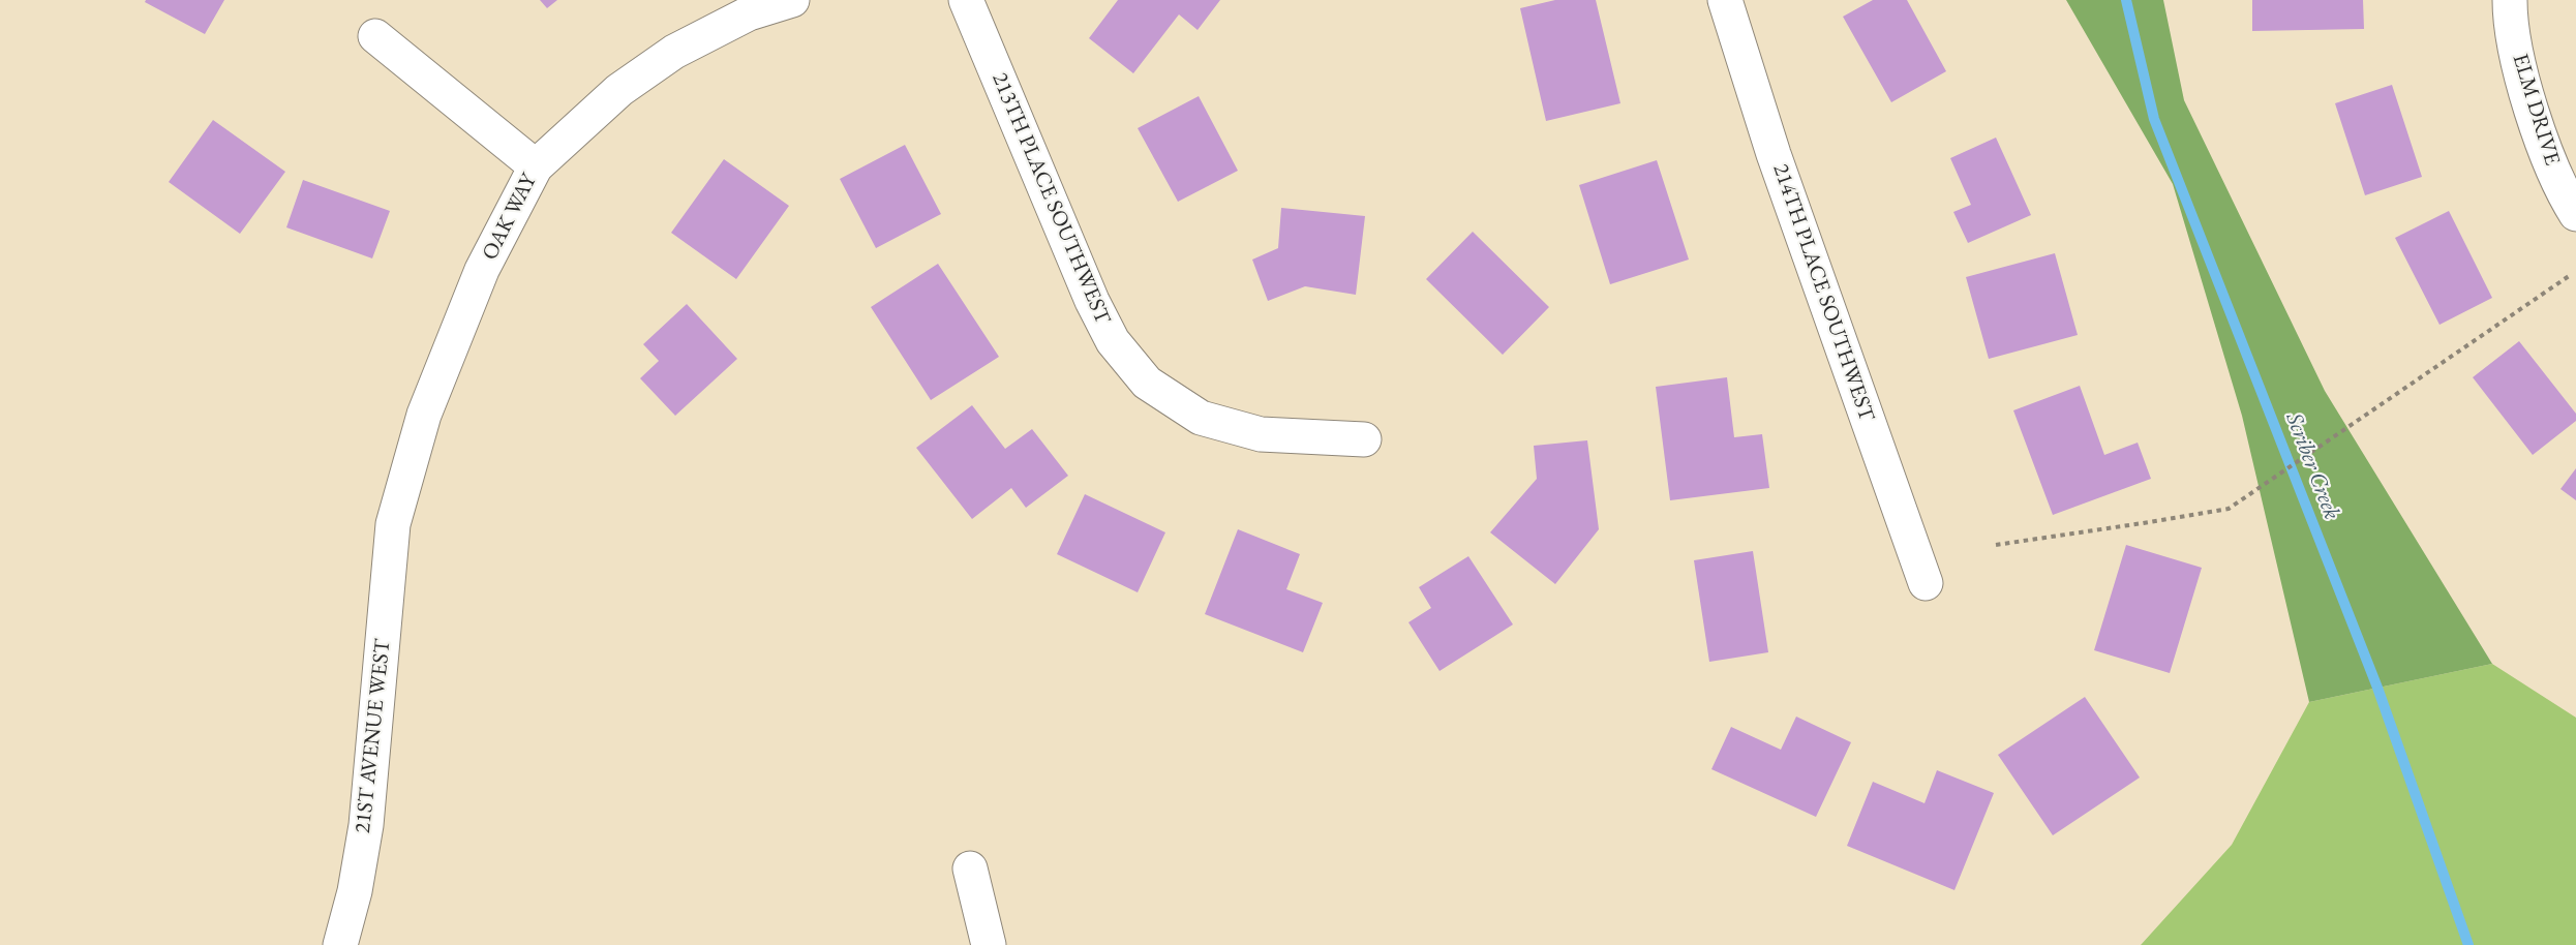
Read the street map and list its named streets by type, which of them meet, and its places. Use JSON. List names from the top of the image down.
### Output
{
  "streets": {
    "street": [
      "ELM DRIVE",
      "213TH PLACE SOUTHWEST",
      "OAK WAY",
      "214TH PLACE SOUTHWEST",
      "21ST AVENUE WEST"
    ]
  },
  "crossings": [
    ["OAK WAY", "21ST AVENUE WEST"]
  ],
  "water": ["Scriber Creek"]
}
